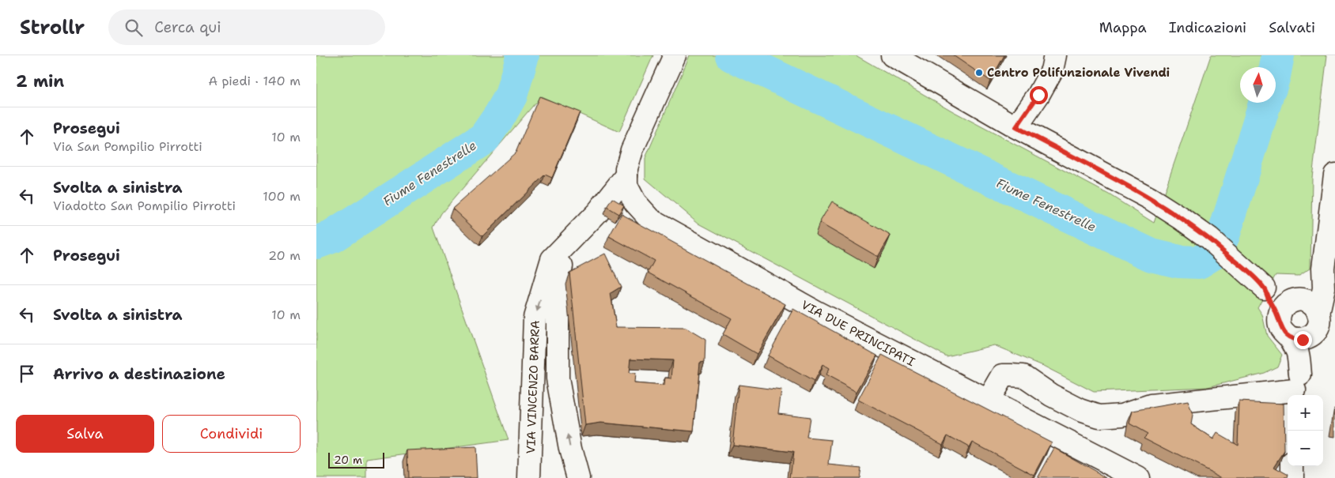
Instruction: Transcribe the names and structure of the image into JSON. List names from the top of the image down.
{
  "streets": {
    "street": ["VIA DUE PRINCIPATI", "VIA VINCENZO BARRA"]
  },
  "crossings": [
    ["VIA DUE PRINCIPATI", "VIA VINCENZO BARRA"]
  ],
  "water": ["Fiume Fenestrelle"],
  "places": ["Centro Polifunzionale Vivendi"],
  "scale_bar": "20 m",
  "north": "top",
  "page": {
    "header": "Strollr",
    "search": "Cerca qui",
    "nav": ["Mappa", "Indicazioni", "Salvati"],
    "heading": ["2 min", "A piedi · 140 m"],
    "list": [
      ["Prosegui", "Via San Pompilio Pirrotti", "10 m"],
      ["Svolta a sinistra", "Viadotto San Pompilio Pirrotti", "100 m"],
      ["Prosegui", "20 m"],
      ["Svolta a sinistra", "10 m"],
      "Arrivo a destinazione"
    ],
    "map_buttons": ["+", "−"],
    "buttons": ["Salva", "Condividi"],
    "scale": "20 m"
  }
}
